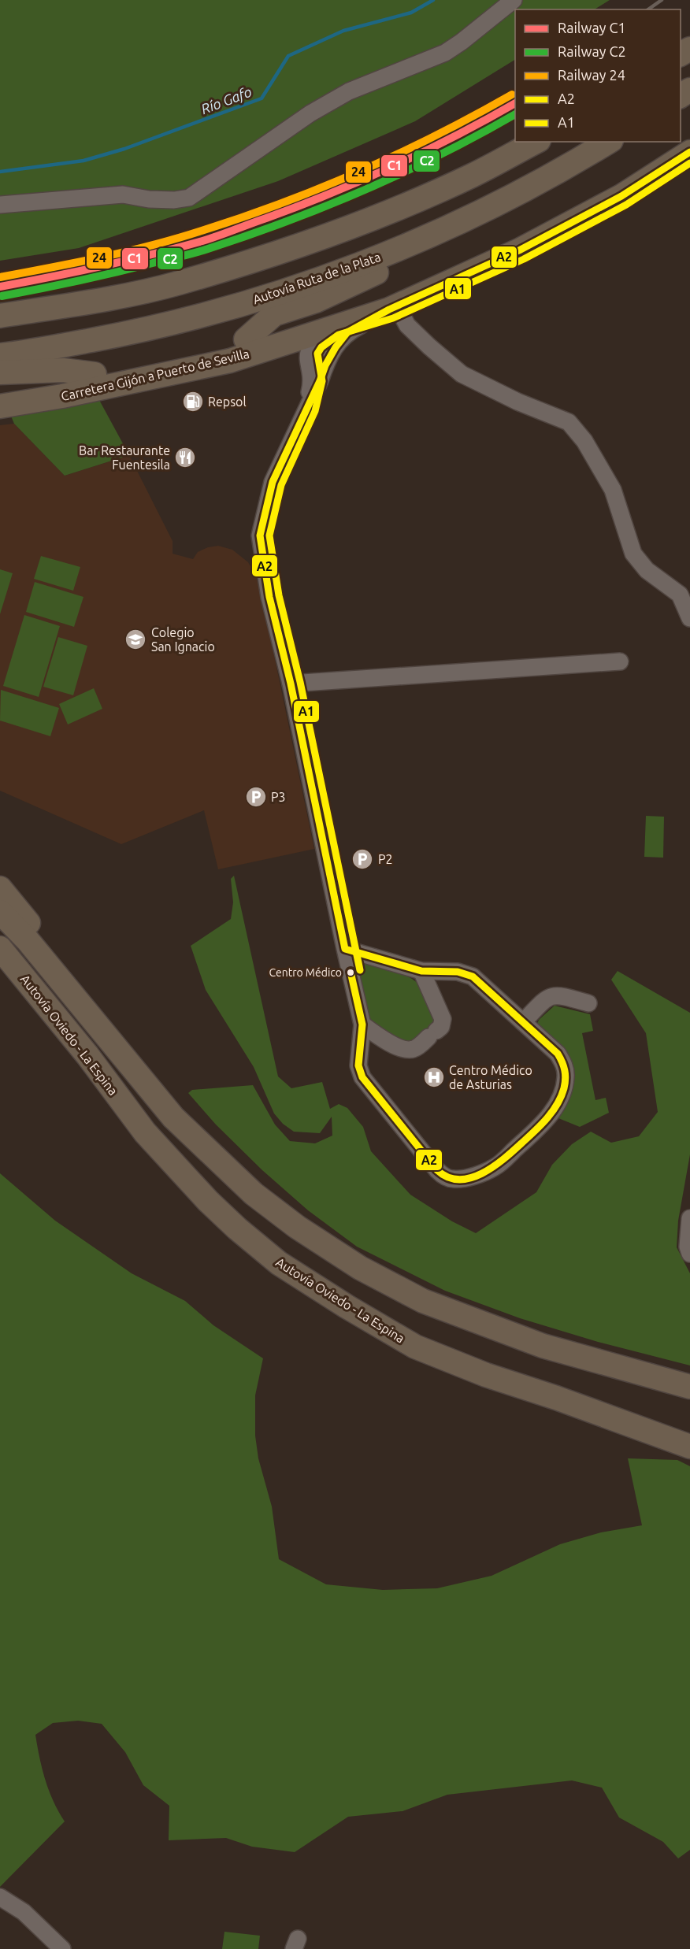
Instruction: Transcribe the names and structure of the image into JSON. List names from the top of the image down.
{
  "streets": {
    "highway": ["Autovía Ruta de la Plata", "Carretera Gijón a Puerto de Sevilla", "Autovía Oviedo - La Espina"]
  },
  "water": ["Río Gafo"],
  "places": {
    "fuel station": ["Repsol"],
    "restaurant": ["Bar Restaurante Fuentesila"],
    "school or university": ["Colegio San Ignacio"],
    "parking": ["P3", "P2"],
    "other": ["Centro Médico"],
    "hospital": ["Centro Médico de Asturias"]
  },
  "lines": [
    "rail line 24",
    "rail line C1",
    "rail line C2",
    "transit line A2",
    "transit line A1"
  ],
  "legend": [
    "Railway C1",
    "Railway C2",
    "Railway 24",
    "A2",
    "A1"
  ]
}
